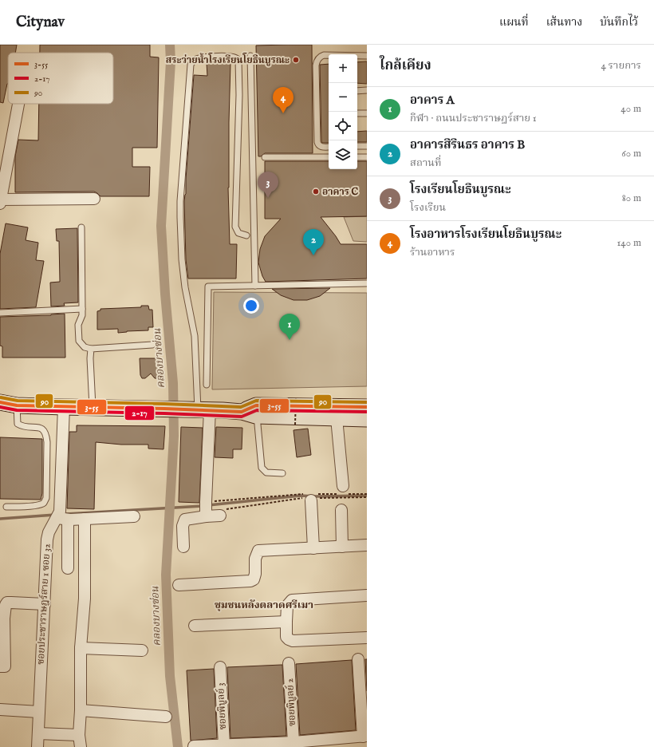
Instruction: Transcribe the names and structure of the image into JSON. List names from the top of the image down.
{
  "streets": {
    "street": ["ซอยประชาราษฎร์สาย 1 ซอย 32", "ซอยพิบูลย์ 2", "ซอยพิบูลย์ 3"]
  },
  "districts": ["ชุมชนหลังตลาดศรีเมา"],
  "water": ["คลองบางซ่อน"],
  "places": ["สระว่ายนํ้าโรงเรียนโยธินบูรณะ", "อาคาร C"],
  "lines": ["transit line 90", "transit line 3-55", "transit line 2-17"],
  "legend": ["3-55", "2-17", "90"],
  "page": {
    "header": "Citynav",
    "nav": ["แผนที่", "เส้นทาง", "บันทึกไว้"],
    "heading": ["ใกล้เคียง", "4 รายการ"],
    "map_buttons": ["+", "−"],
    "list": [
      {
        "mark": "1",
        "name": "อาคาร A",
        "note": "กีฬา · ถนนประชาราษฎร์สาย 1",
        "value": "40 m"
      },
      {
        "mark": "2",
        "name": "อาคารสิรินธร อาคาร B",
        "note": "สถานที่",
        "value": "60 m"
      },
      {
        "mark": "3",
        "name": "โรงเรียนโยธินบูรณะ",
        "note": "โรงเรียน",
        "value": "80 m"
      },
      {
        "mark": "4",
        "name": "โรงอาหารโรงเรียนโยธินบูรณะ",
        "note": "ร้านอาหาร",
        "value": "140 m"
      }
    ],
    "pins": [
      "4",
      "3",
      "2",
      "1"
    ]
  }
}
